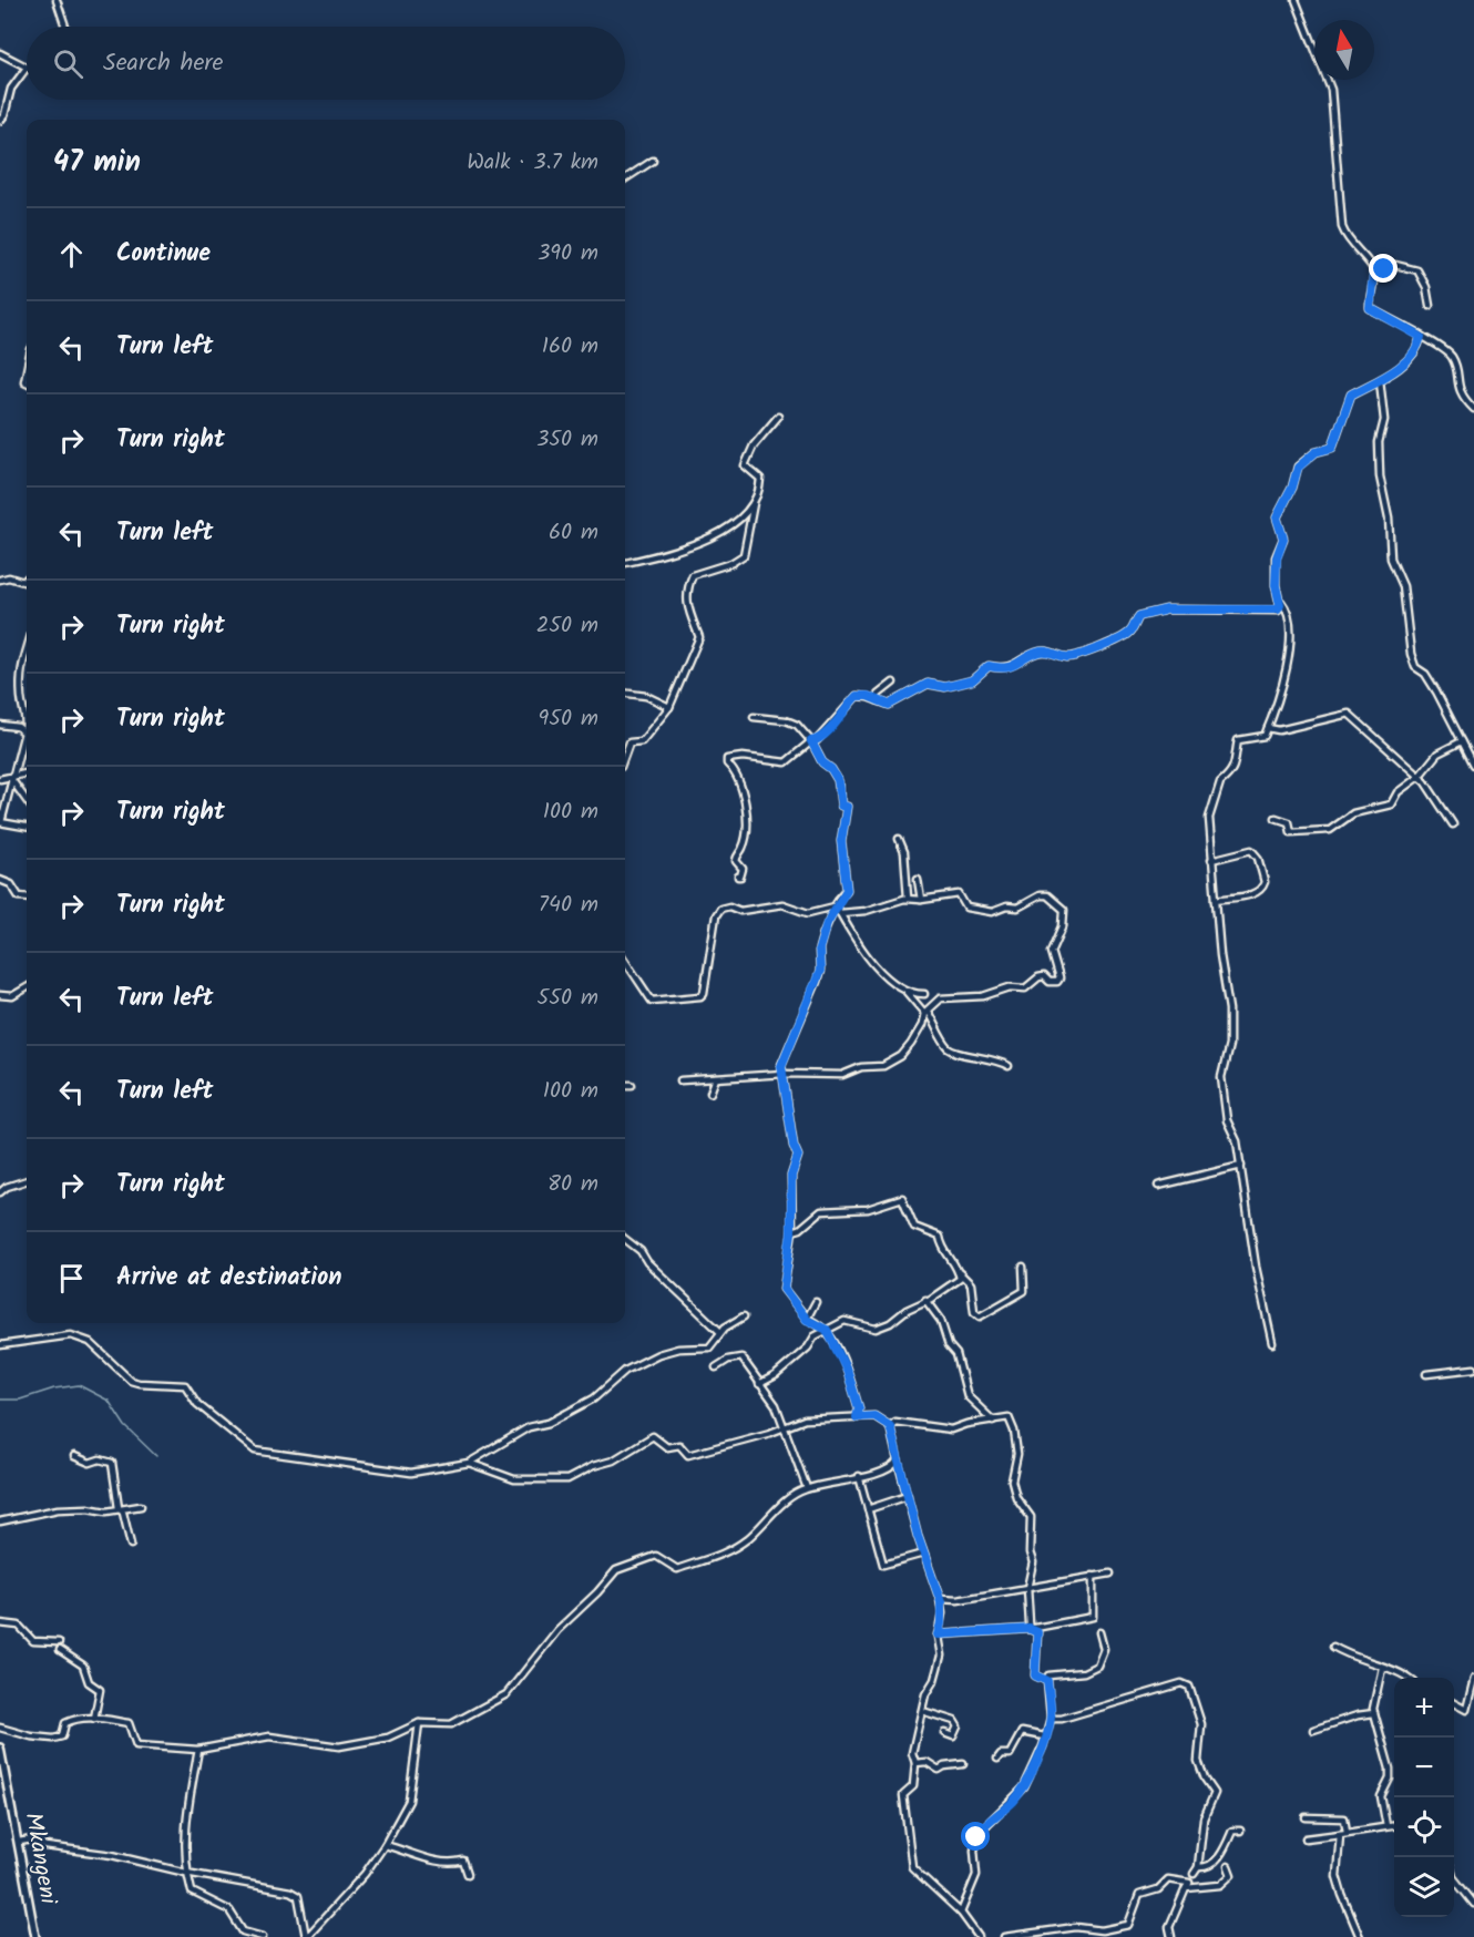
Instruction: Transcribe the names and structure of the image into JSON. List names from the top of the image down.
{
  "streets": {
    "street": ["Mkangeni"]
  },
  "north": "top",
  "page": {
    "search": "Search here",
    "heading": ["47 min", "Walk · 3.7 km"],
    "list": [
      ["Continue", "390 m"],
      ["Turn left", "160 m"],
      ["Turn right", "350 m"],
      ["Turn left", "60 m"],
      ["Turn right", "250 m"],
      ["Turn right", "950 m"],
      ["Turn right", "100 m"],
      ["Turn right", "740 m"],
      ["Turn left", "550 m"],
      ["Turn left", "100 m"],
      ["Turn right", "80 m"],
      "Arrive at destination"
    ],
    "map_buttons": ["+", "−"]
  }
}
